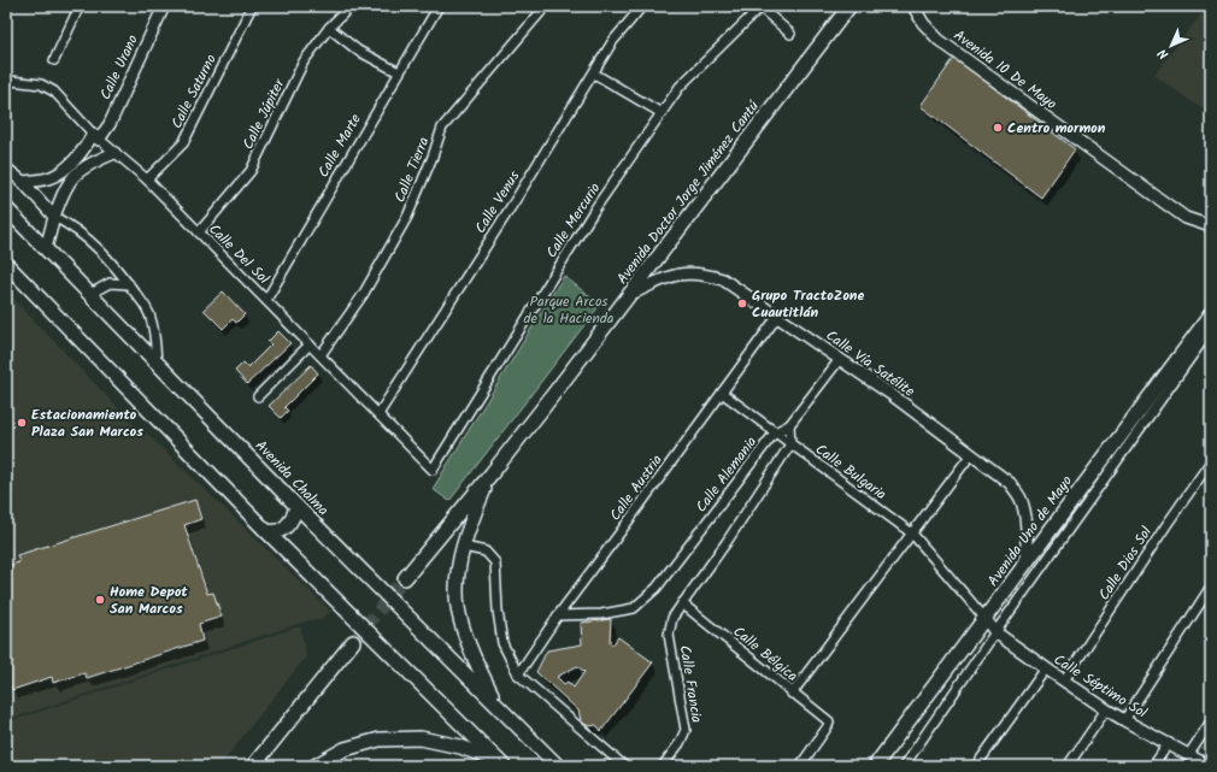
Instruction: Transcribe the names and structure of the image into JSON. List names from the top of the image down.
{
  "streets": {
    "main road": ["Avenida Doctor Jorge Jiménez Cantú", "Avenida Chalma", "Avenida Uno de Mayo"],
    "street": [
      "Calle Urano",
      "Avenida 10 De Mayo",
      "Calle Saturno",
      "Calle Júpiter",
      "Calle Marte",
      "Calle Tierra",
      "Calle Venus",
      "Calle Mercurio",
      "Calle Del Sol",
      "Calle Vía Satélite",
      "Calle Bulgaria",
      "Calle Alemania",
      "Calle Austria",
      "Calle Dios Sol",
      "Calle Bélgica",
      "Calle Francia",
      "Calle Séptimo Sol"
    ]
  },
  "crossings": [
    ["Calle Urano", "Calle Del Sol"],
    ["Calle Saturno", "Calle Del Sol"],
    ["Calle Júpiter", "Calle Del Sol"],
    ["Calle Marte", "Calle Del Sol"],
    ["Calle Tierra", "Calle Del Sol"],
    ["Avenida Doctor Jorge Jiménez Cantú", "Calle Vía Satélite"],
    ["Calle Venus", "Calle Del Sol"],
    ["Calle Mercurio", "Calle Del Sol"],
    ["Calle Vía Satélite", "Calle Alemania"],
    ["Calle Vía Satélite", "Calle Austria"],
    ["Calle Vía Satélite", "Avenida Uno de Mayo"],
    ["Calle Bulgaria", "Calle Alemania"],
    ["Calle Bulgaria", "Calle Austria"],
    ["Calle Bulgaria", "Avenida Uno de Mayo"],
    ["Calle Bulgaria", "Calle Francia"],
    ["Calle Bulgaria", "Calle Séptimo Sol"],
    ["Calle Alemania", "Calle Austria"],
    ["Avenida Uno de Mayo", "Calle Séptimo Sol"],
    ["Calle Dios Sol", "Calle Séptimo Sol"],
    ["Calle Bélgica", "Calle Francia"]
  ],
  "parks": ["Parque Arcos de la Hacienda"],
  "places": [
    "Centro mormon",
    "Grupo TractoZone Cuautitlán",
    "Estacionamiento Plaza San Marcos",
    "Home Depot San Marcos"
  ],
  "north": "bottom left"
}
